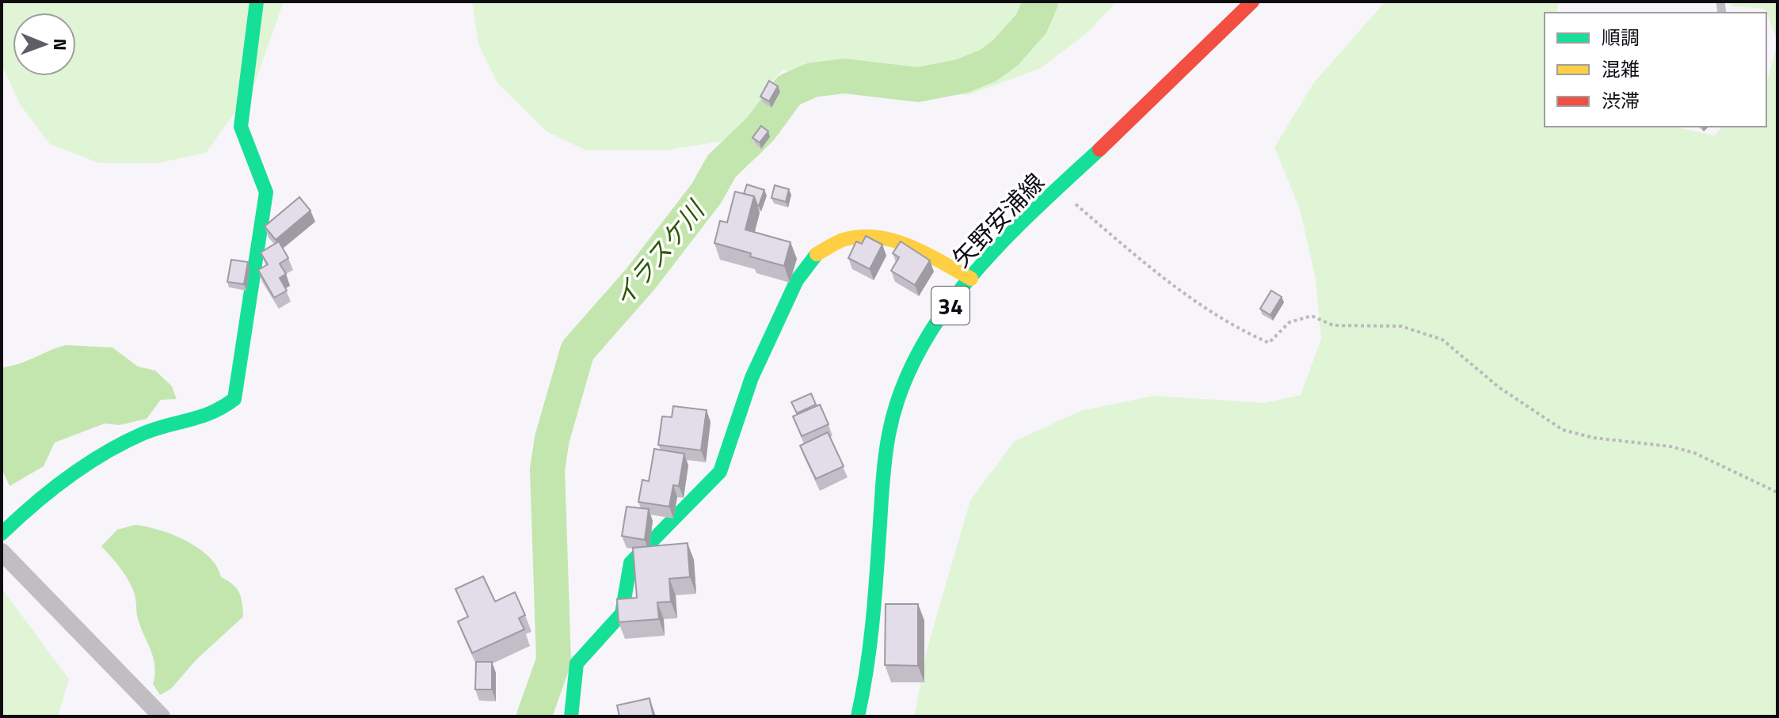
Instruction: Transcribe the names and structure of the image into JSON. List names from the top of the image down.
{
  "streets": {
    "street": ["矢野安浦線", "34"]
  },
  "water": ["イラスケ川"],
  "legend": ["順調", "混雑", "渋滞"],
  "north": "right"
}
